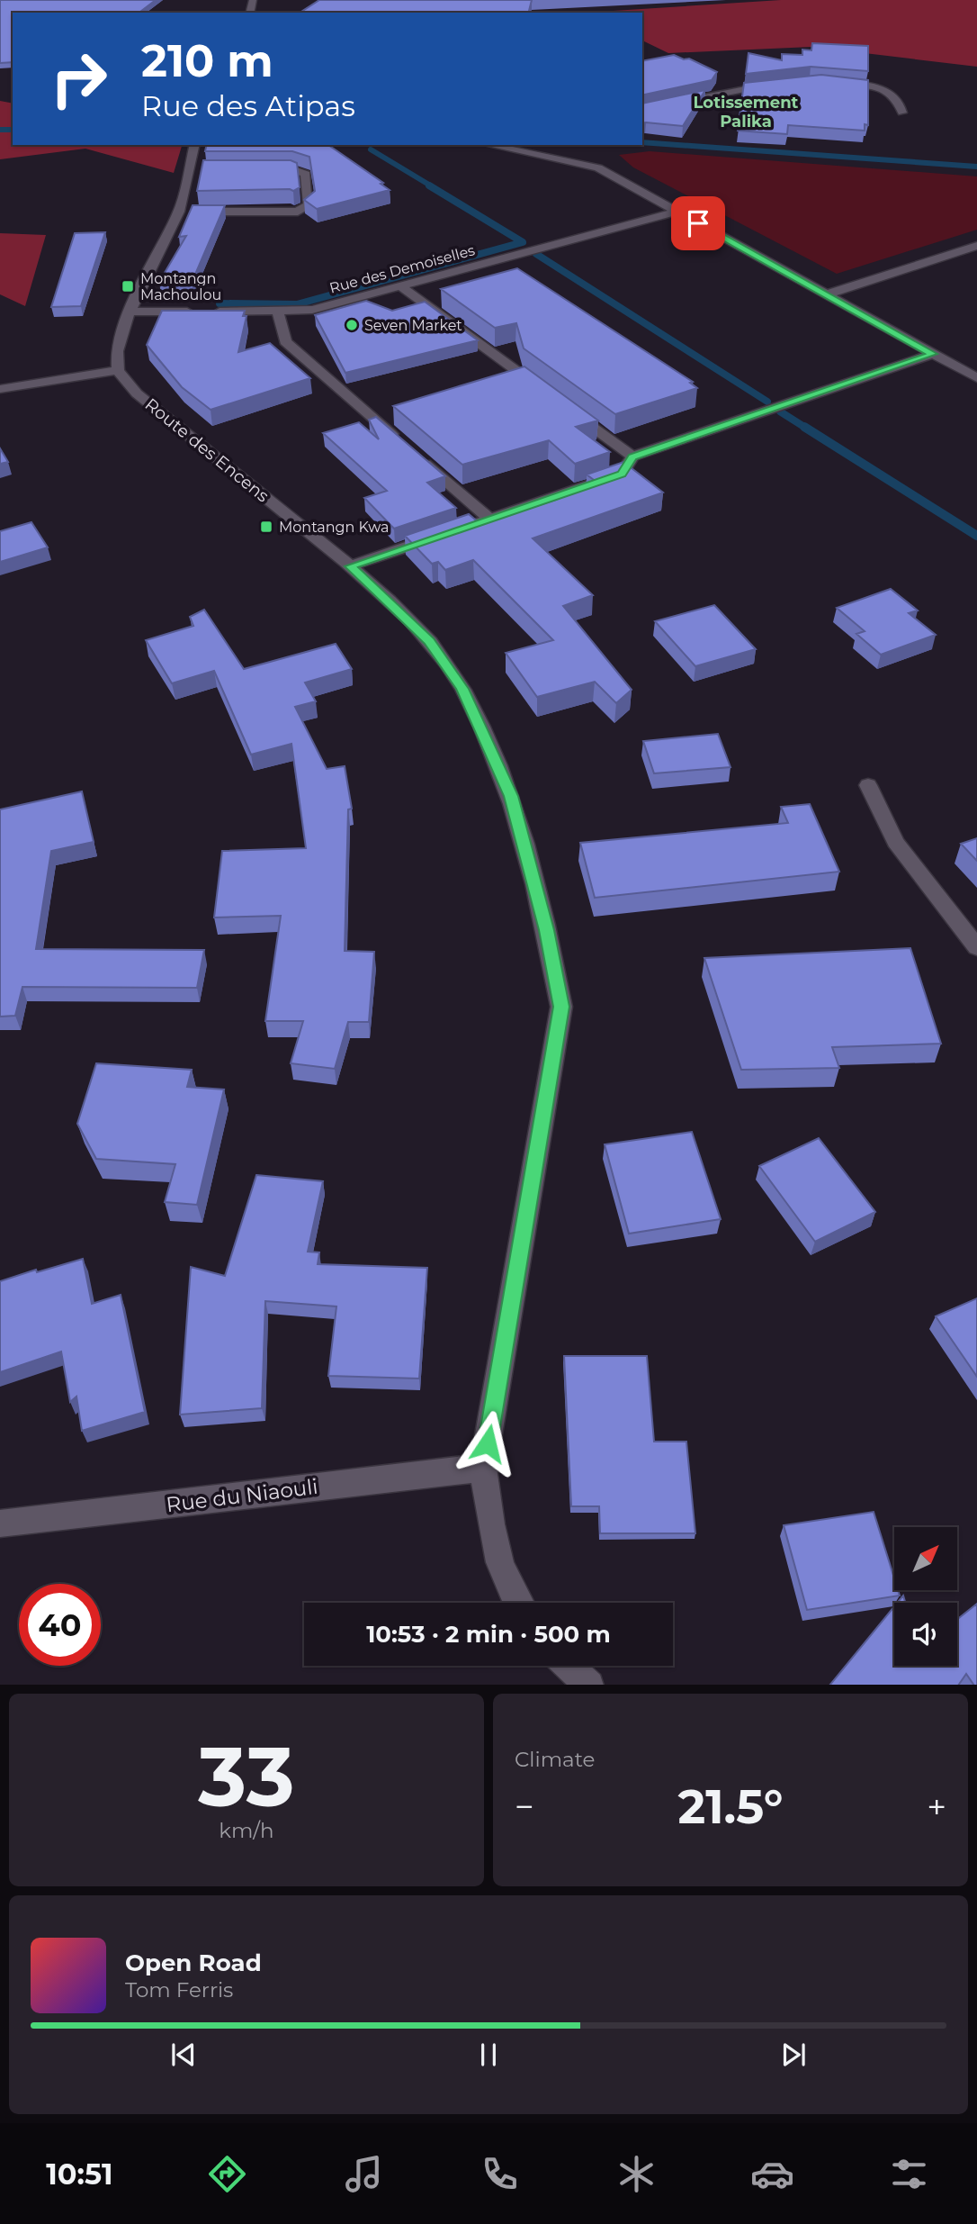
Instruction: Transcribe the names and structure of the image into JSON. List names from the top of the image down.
{
  "streets": {
    "street": ["Rue des Demoiselles", "Route des Encens", "Rue du Niaouli"]
  },
  "crossings": [
    ["Route des Encens", "Rue du Niaouli"]
  ],
  "districts": ["Lotissement Palika"],
  "places": {
    "transit": ["Montangn Machoulou", "Montangn Kwa"],
    "other": ["Seven Market"]
  },
  "north": "top right",
  "page": {
    "turn": ["210 m", "Rue des Atipas"],
    "limit": "40",
    "trip": "10:53 · 2 min · 500 m",
    "tile": [
      ["33", "km/h"],
      "Climate"
    ],
    "heat": ["−", "21.5°", "+"],
    "song": ["Open Road", "Tom Ferris"],
    "tabs": "10:51"
  }
}
